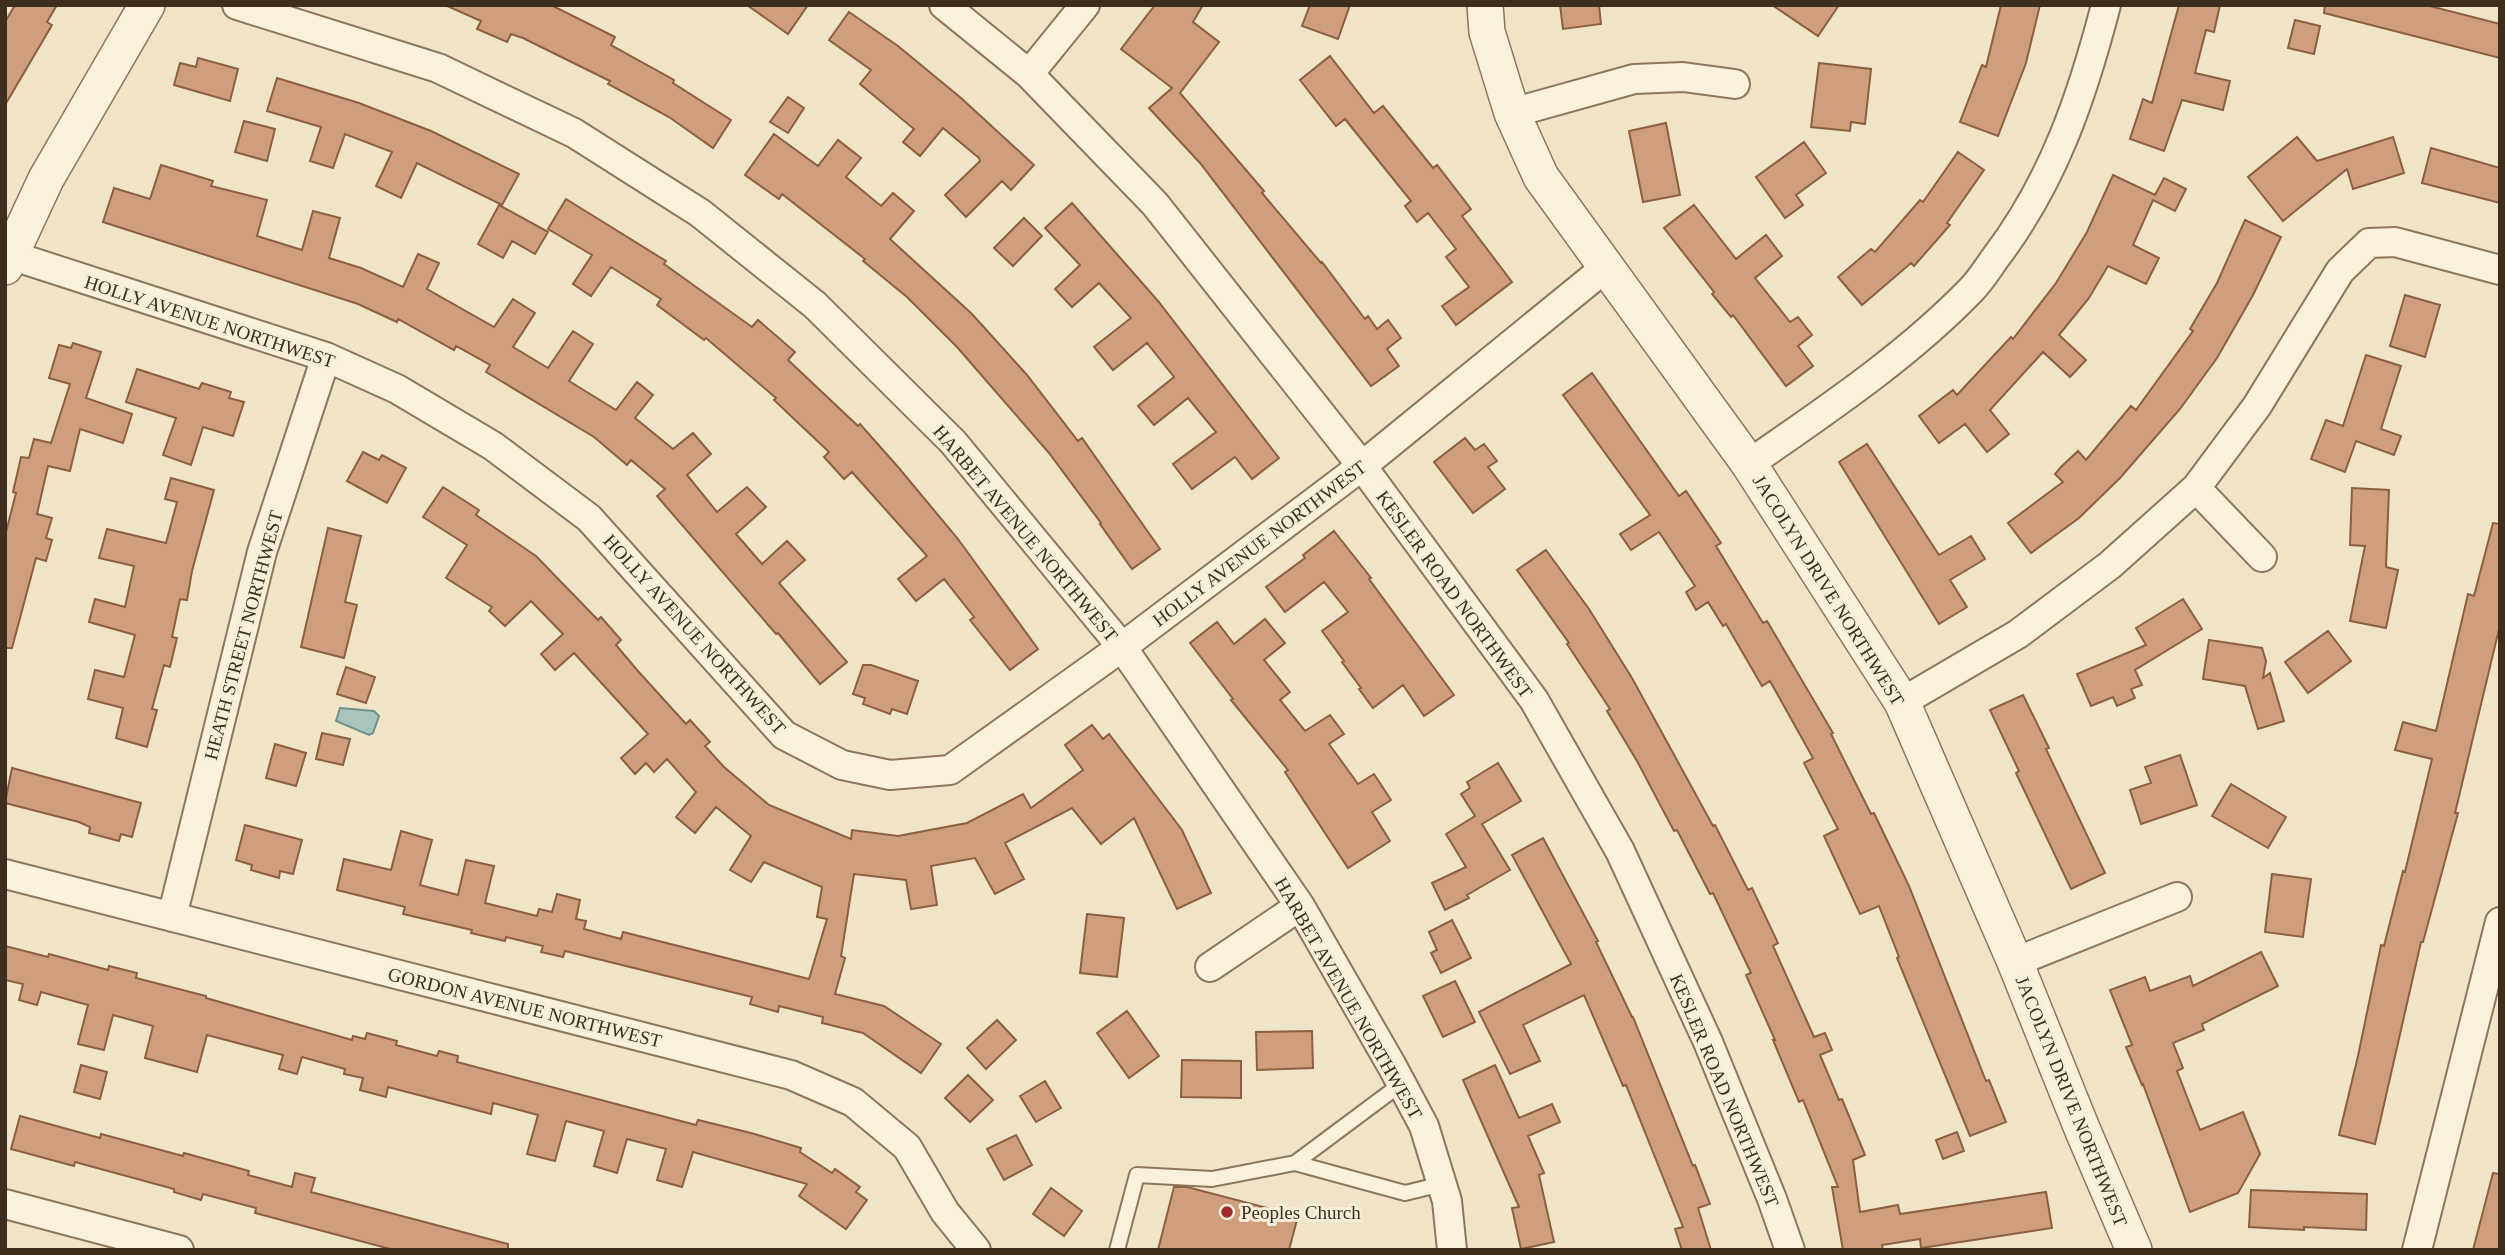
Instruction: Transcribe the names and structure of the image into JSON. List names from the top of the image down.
{
  "streets": {
    "street": [
      "HOLLY AVENUE NORTHWEST",
      "HARBET AVENUE NORTHWEST",
      "JACOLYN DRIVE NORTHWEST",
      "KESLER ROAD NORTHWEST",
      "HEATH STREET NORTHWEST",
      "GORDON AVENUE NORTHWEST"
    ]
  },
  "crossings": [
    ["HOLLY AVENUE NORTHWEST", "HARBET AVENUE NORTHWEST"],
    ["HOLLY AVENUE NORTHWEST", "JACOLYN DRIVE NORTHWEST"],
    ["HOLLY AVENUE NORTHWEST", "KESLER ROAD NORTHWEST"],
    ["HOLLY AVENUE NORTHWEST", "HEATH STREET NORTHWEST"],
    ["HEATH STREET NORTHWEST", "GORDON AVENUE NORTHWEST"]
  ],
  "places": ["Peoples Church"]
}
